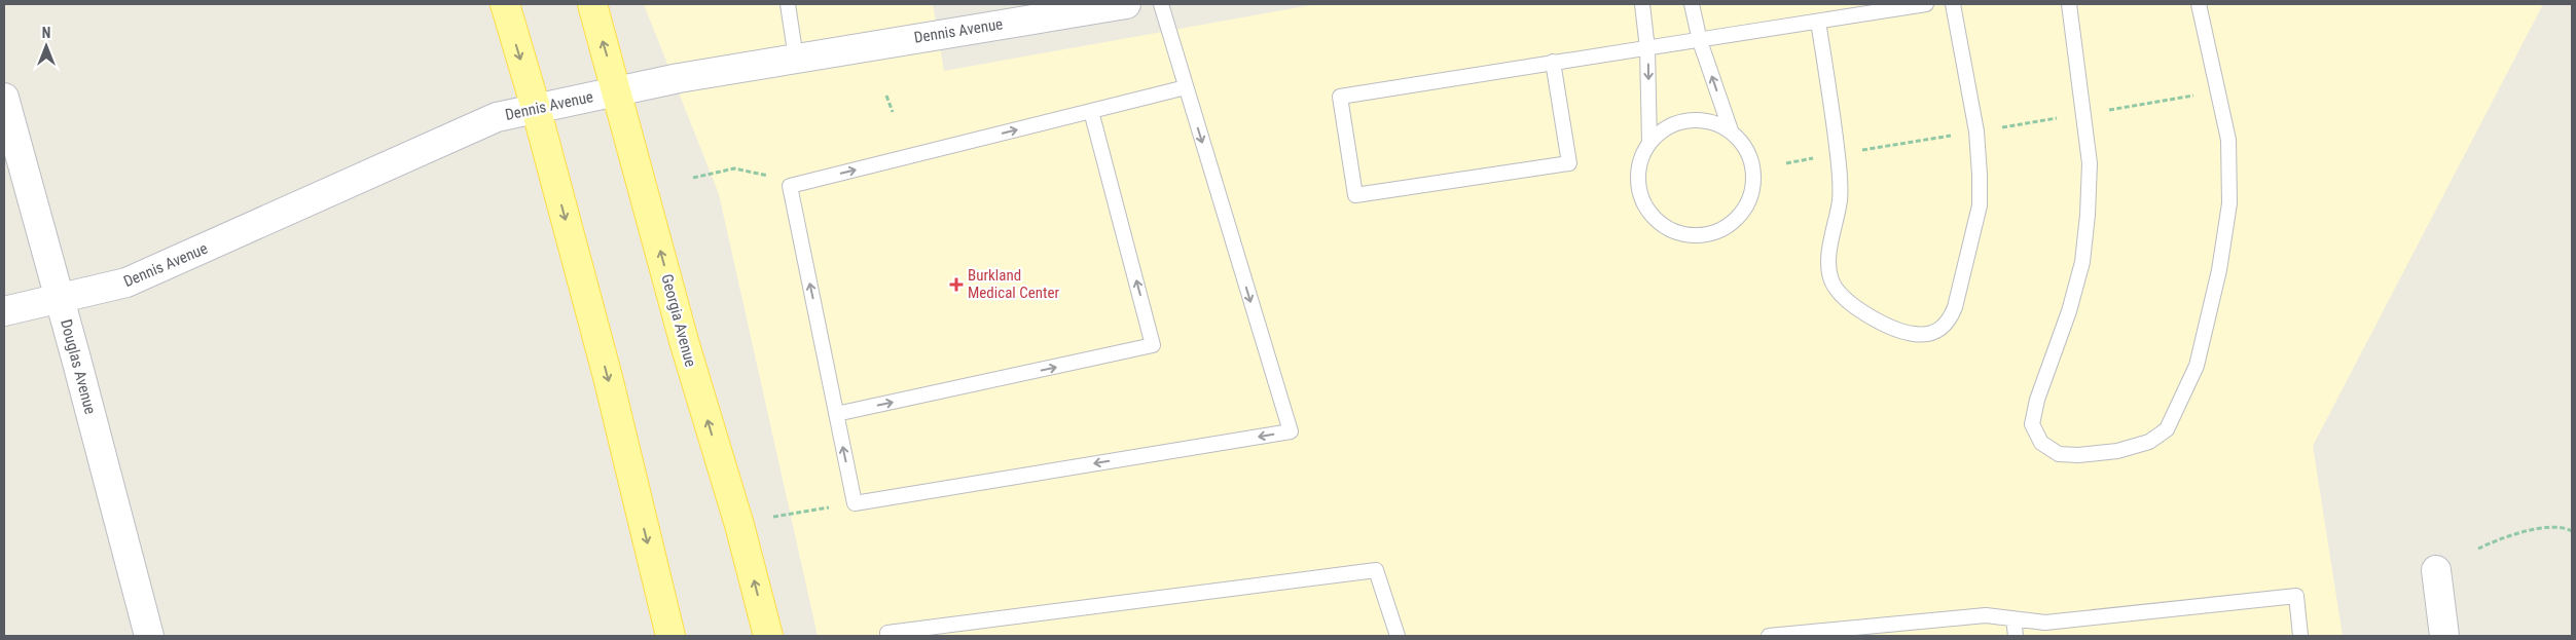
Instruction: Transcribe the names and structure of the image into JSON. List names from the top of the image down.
{
  "streets": {
    "main road": ["Georgia Avenue"],
    "street": ["Dennis Avenue", "Douglas Avenue"]
  },
  "crossings": [
    ["Dennis Avenue", "Georgia Avenue"],
    ["Dennis Avenue", "Douglas Avenue"]
  ],
  "places": {
    "health": ["Burkland Medical Center"]
  },
  "north": "top"
}
